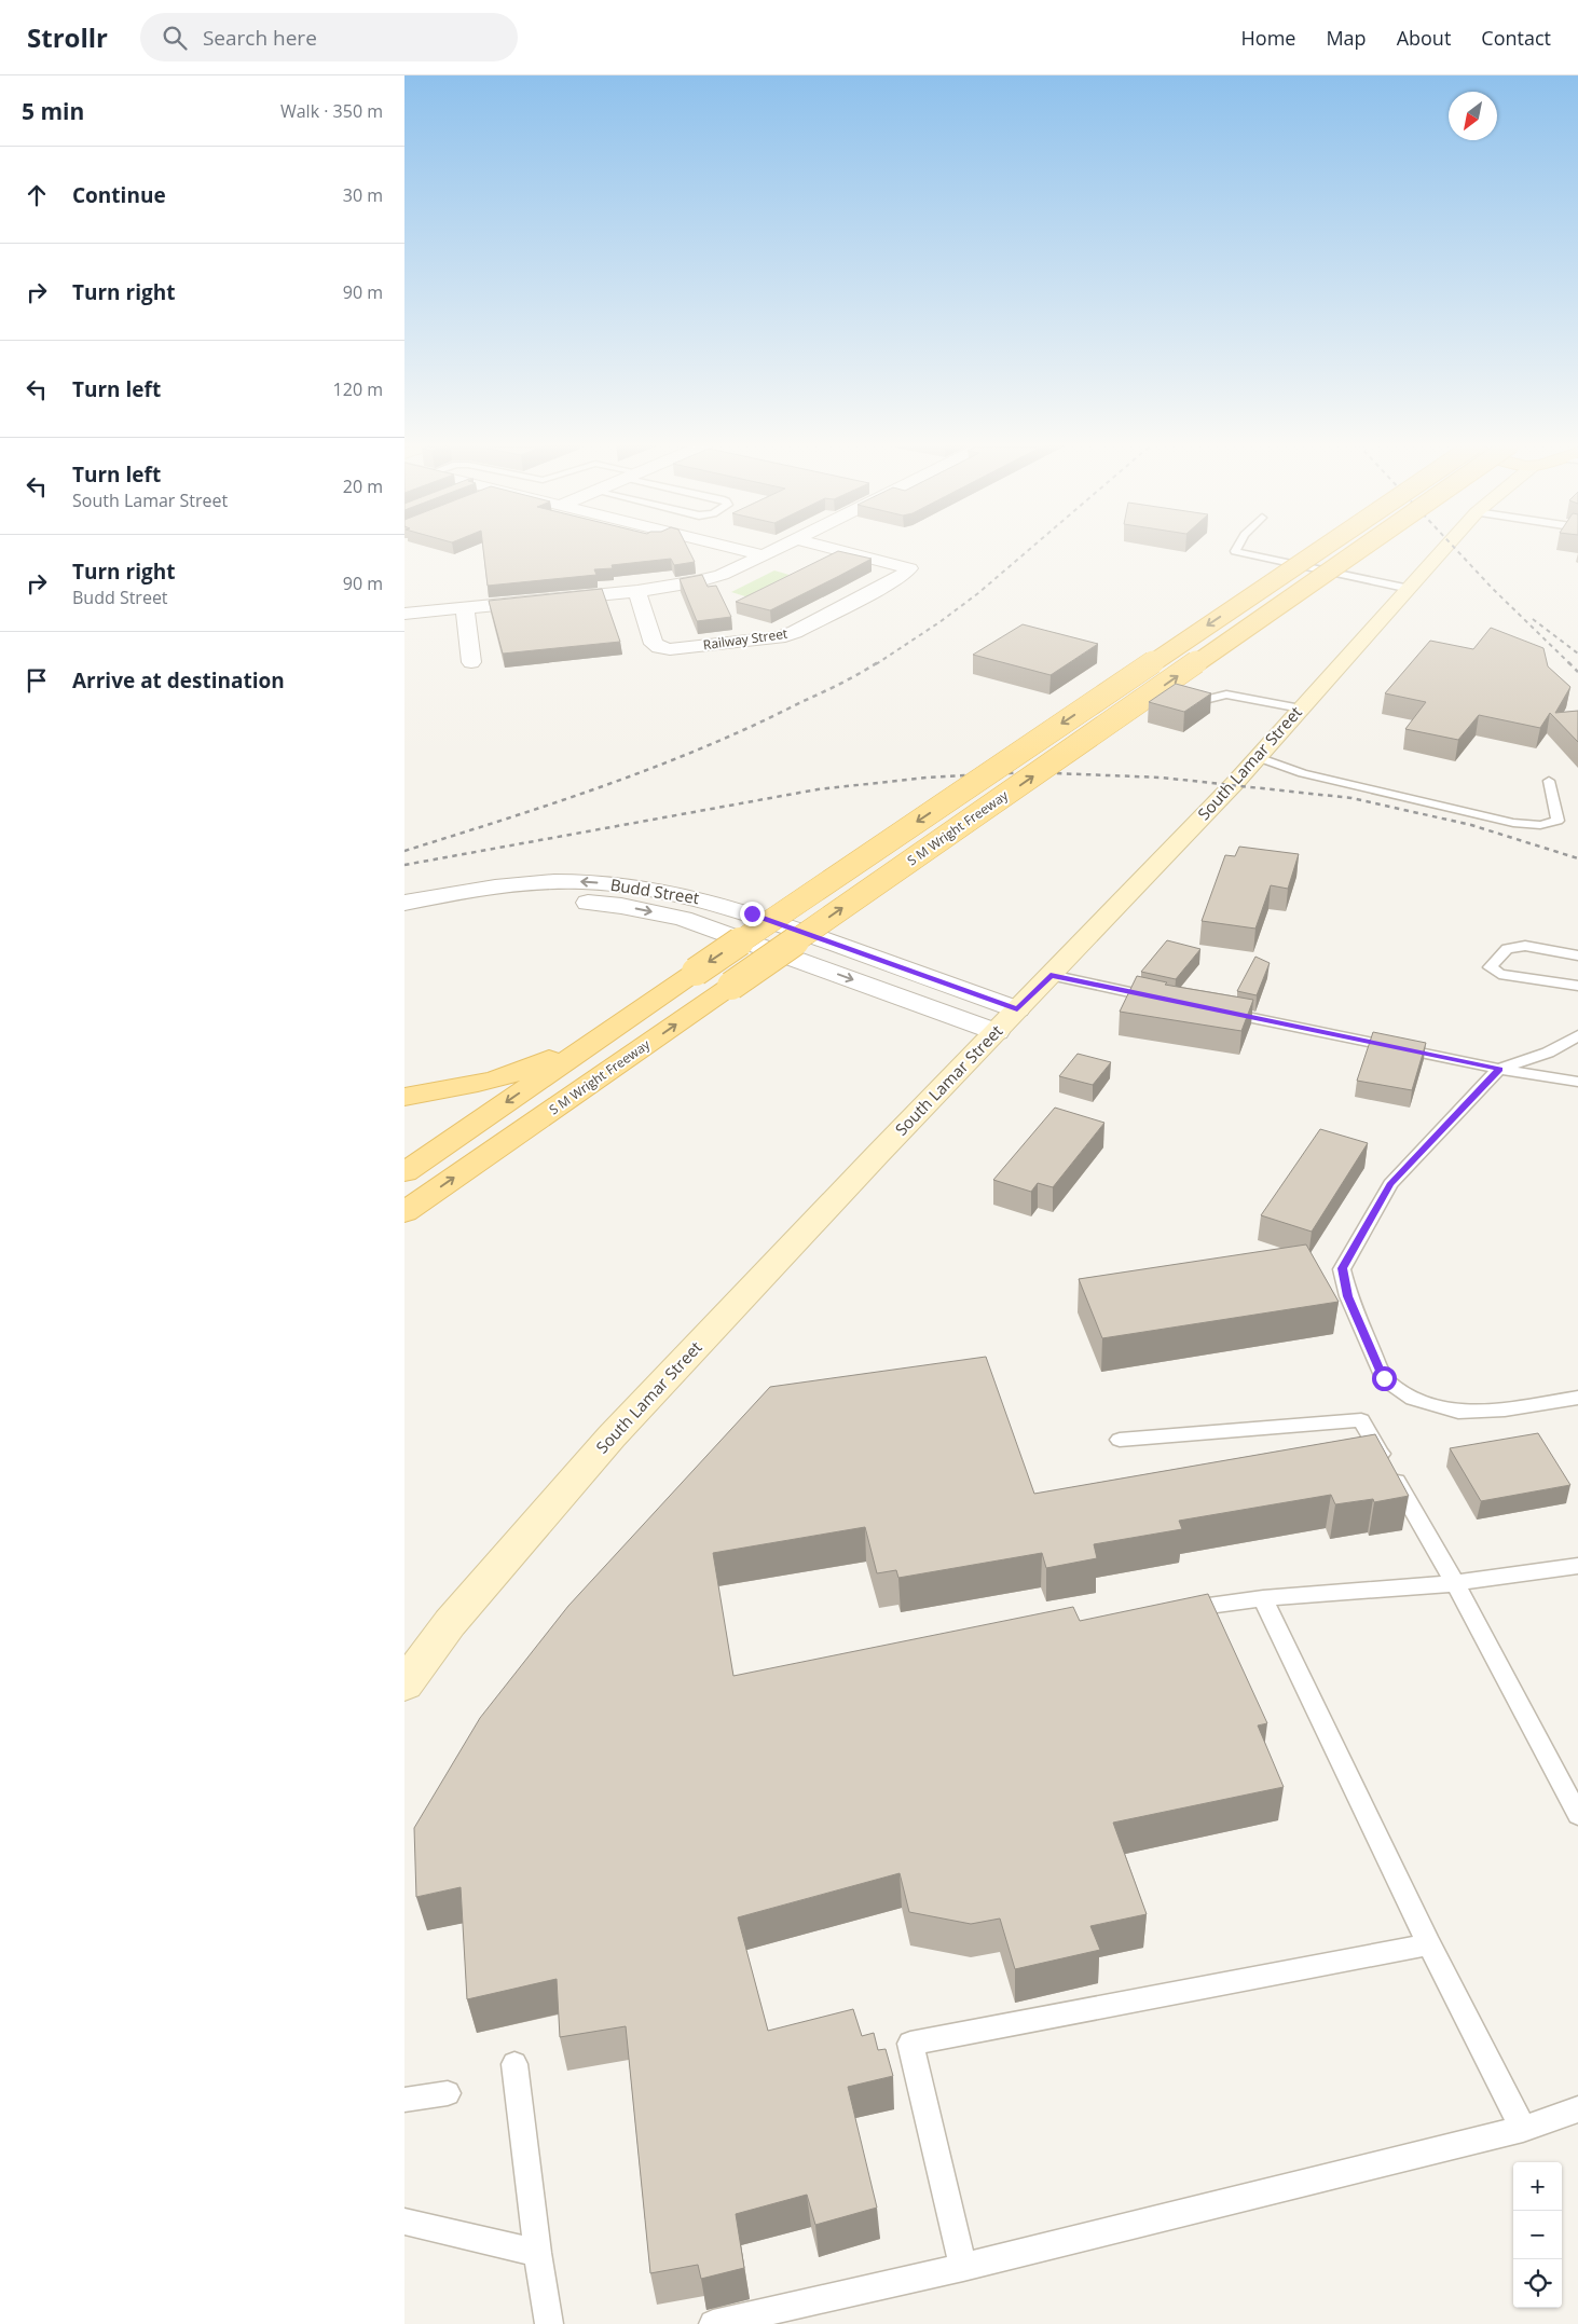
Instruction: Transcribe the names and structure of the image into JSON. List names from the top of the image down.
{
  "streets": {
    "main road": ["South Lamar Street", "S M Wright Freeway"],
    "street": ["Railway Street", "Budd Street"]
  },
  "crossings": [
    ["South Lamar Street", "Budd Street"]
  ],
  "north": "bottom left",
  "page": {
    "header": "Strollr",
    "search": "Search here",
    "nav": [
      "Home",
      "Map",
      "About",
      "Contact"
    ],
    "heading": ["5 min", "Walk · 350 m"],
    "list": [
      ["Continue", "30 m"],
      ["Turn right", "90 m"],
      ["Turn left", "120 m"],
      ["Turn left", "South Lamar Street", "20 m"],
      ["Turn right", "Budd Street", "90 m"],
      "Arrive at destination"
    ],
    "map_buttons": ["+", "−"]
  }
}
